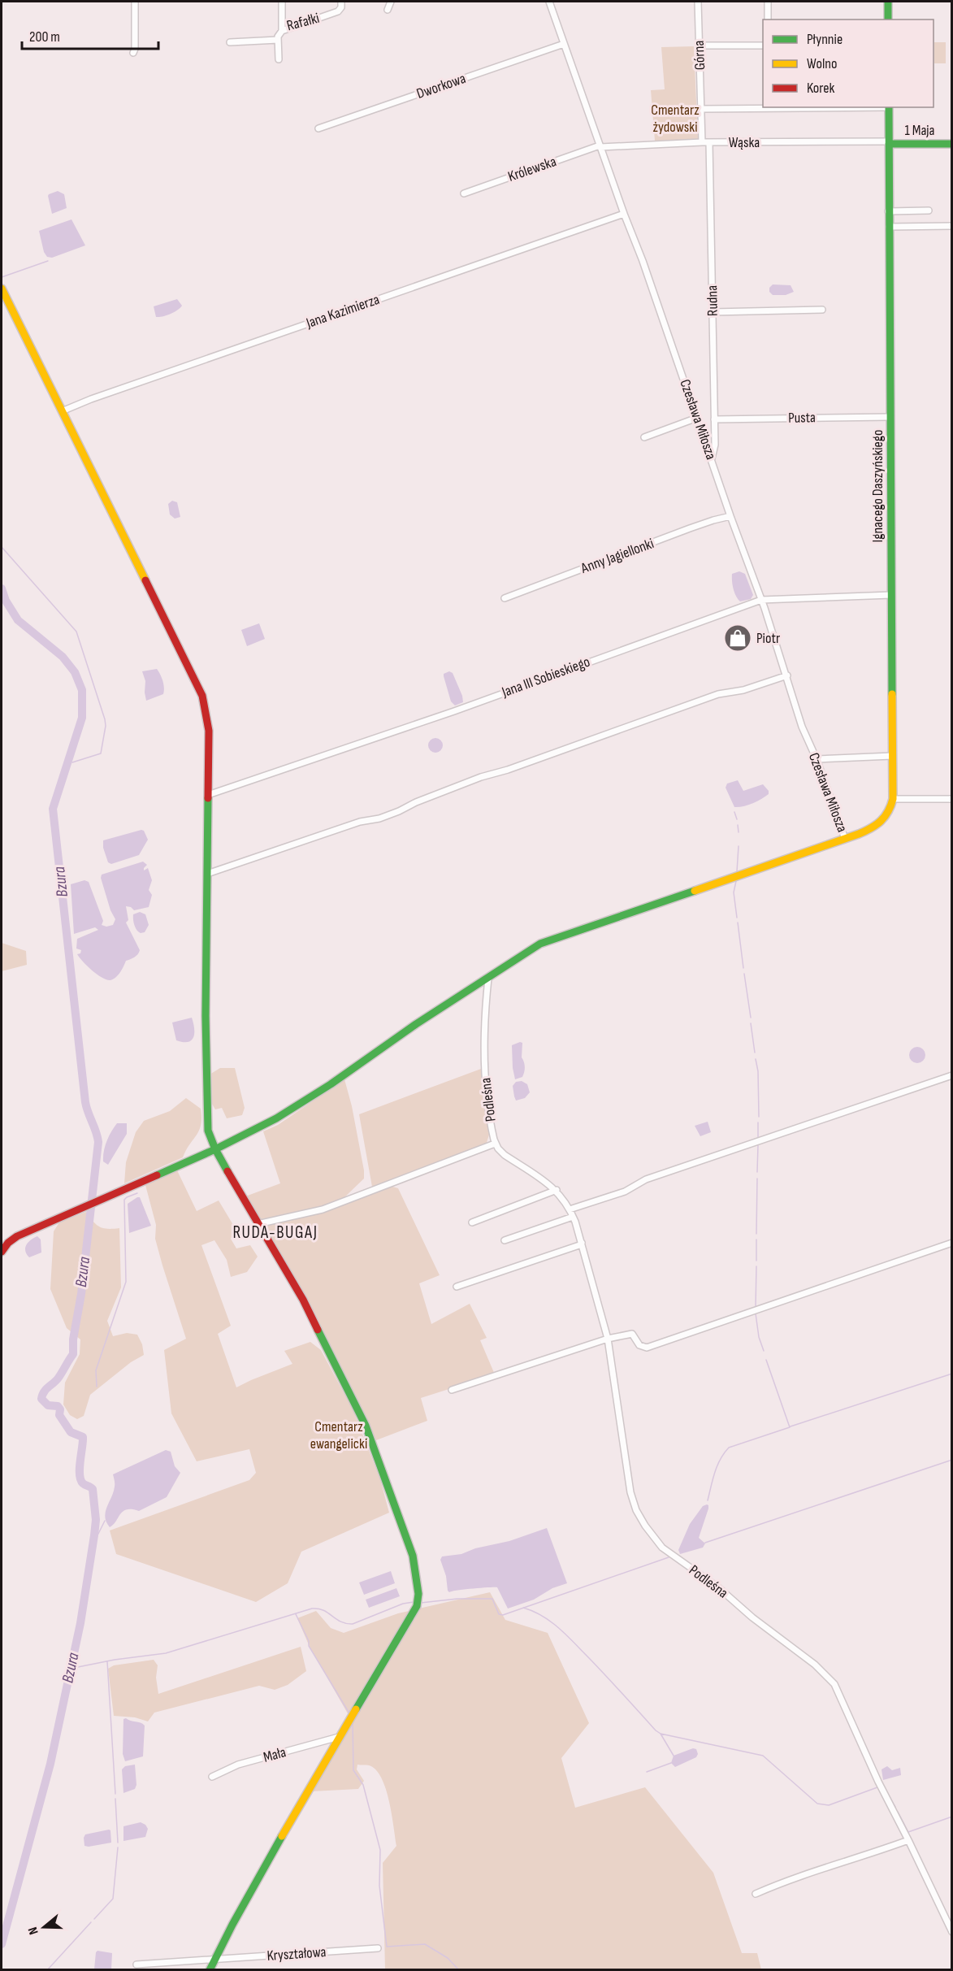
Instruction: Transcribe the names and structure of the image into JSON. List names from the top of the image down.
{
  "streets": {
    "street": [
      "Rafałki",
      "Górna",
      "Dworkowa",
      "1 Maja",
      "Wąska",
      "Królewska",
      "Rudna",
      "Jana Kazimierza",
      "Pusta",
      "Czesława Miłosza",
      "Ignacego Daszyńskiego",
      "Anny Jagiellonki",
      "Jana III Sobieskiego",
      "Podleśna",
      "Mała",
      "Kryształowa"
    ]
  },
  "crossings": [
    ["Dworkowa", "Czesława Miłosza"],
    ["1 Maja", "Wąska"],
    ["1 Maja", "Ignacego Daszyńskiego"],
    ["Wąska", "Królewska"],
    ["Wąska", "Rudna"],
    ["Wąska", "Czesława Miłosza"],
    ["Wąska", "Ignacego Daszyńskiego"],
    ["Królewska", "Czesława Miłosza"],
    ["Rudna", "Pusta"],
    ["Rudna", "Czesława Miłosza"],
    ["Jana Kazimierza", "Czesława Miłosza"],
    ["Pusta", "Ignacego Daszyńskiego"],
    ["Czesława Miłosza", "Ignacego Daszyńskiego"],
    ["Czesława Miłosza", "Anny Jagiellonki"],
    ["Czesława Miłosza", "Jana III Sobieskiego"],
    ["Ignacego Daszyńskiego", "Jana III Sobieskiego"],
    ["Ignacego Daszyńskiego", "Podleśna"]
  ],
  "districts": ["RUDA-BUGAJ"],
  "water": ["Bzura"],
  "parks": ["Cmentarz żydowski", "Cmentarz ewangelicki"],
  "places": {
    "shop": ["Piotr"]
  },
  "legend": ["Płynnie", "Wolno", "Korek"],
  "scale_bar": "200 m",
  "north": "left"
}
